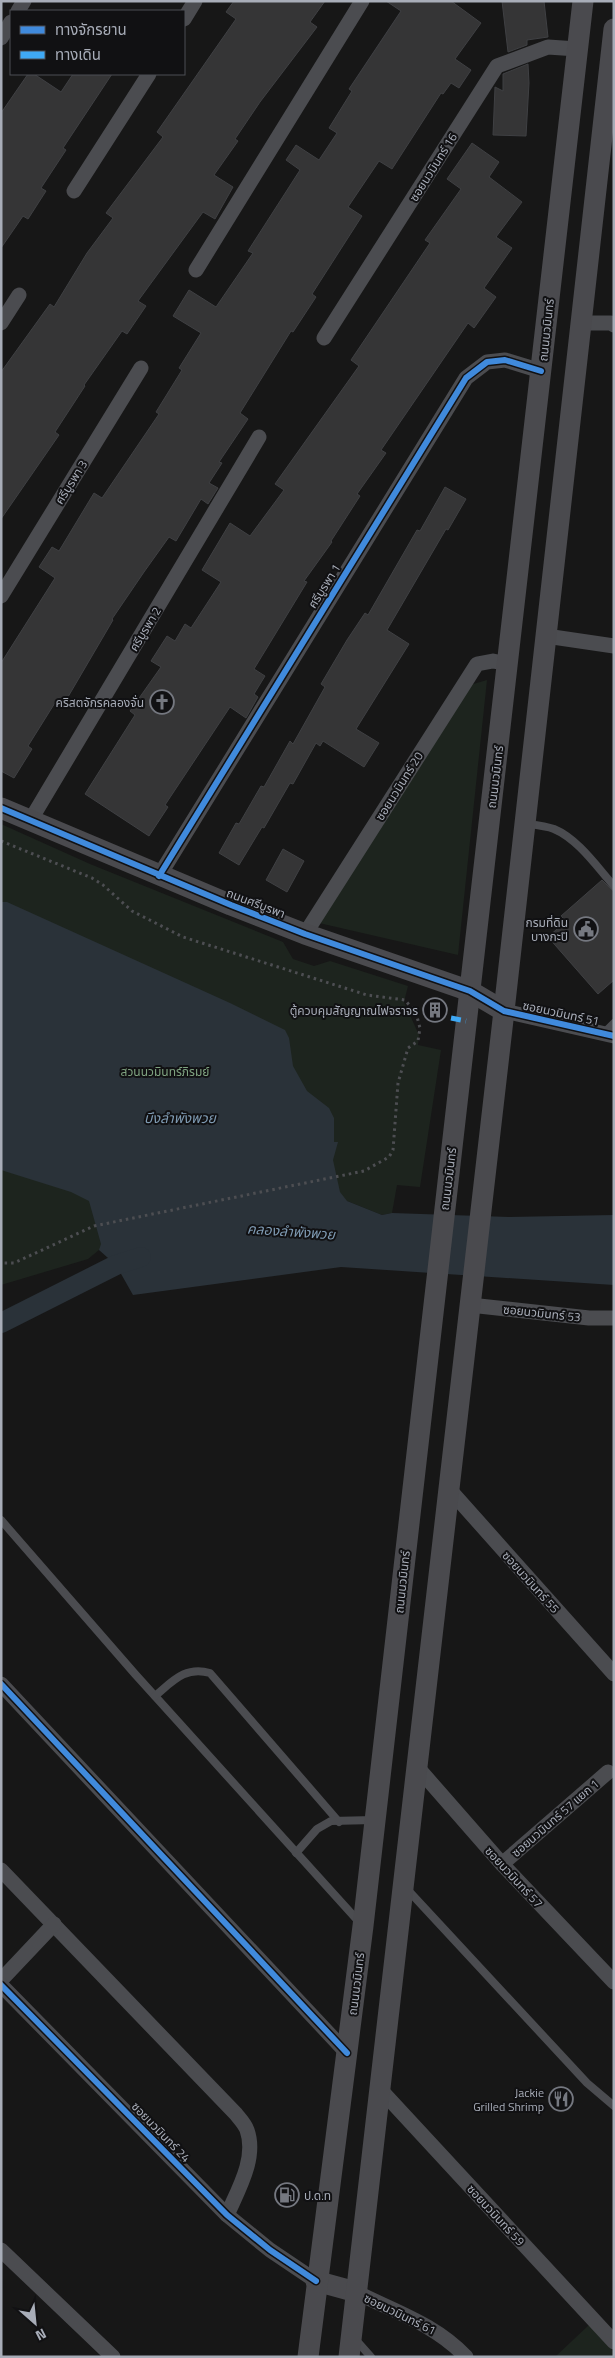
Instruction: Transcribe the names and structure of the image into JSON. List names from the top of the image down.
{
  "streets": {
    "main road": ["ถนนนวมินทร์", "ถนนศรีบูรพา"],
    "street": [
      "ซอยนวมินทร์ 16",
      "ศรีบูรพา 3",
      "ศรีบูรพา 1",
      "ศรีบูรพา 2",
      "ซอยนวมินทร์ 20",
      "ซอยนวมินทร์ 51",
      "ซอยนวมินทร์ 53",
      "ซอยนวมินทร์ 55",
      "ซอยนวมินทร์ 57 แยก 1",
      "ซอยนวมินทร์ 57",
      "ซอยนวมินทร์ 24",
      "ซอยนวมินทร์ 59",
      "ซอยนวมินทร์ 61"
    ]
  },
  "crossings": [
    ["ซอยนวมินทร์ 16", "ถนนนวมินทร์"],
    ["ถนนนวมินทร์", "ศรีบูรพา 1"],
    ["ถนนนวมินทร์", "ซอยนวมินทร์ 20"],
    ["ถนนนวมินทร์", "ถนนศรีบูรพา"],
    ["ถนนนวมินทร์", "ซอยนวมินทร์ 24"],
    ["ศรีบูรพา 1", "ถนนศรีบูรพา"],
    ["ศรีบูรพา 2", "ถนนศรีบูรพา"],
    ["ซอยนวมินทร์ 20", "ถนนศรีบูรพา"],
    ["ถนนศรีบูรพา", "ซอยนวมินทร์ 51"],
    ["ซอยนวมินทร์ 57 แยก 1", "ซอยนวมินทร์ 57"]
  ],
  "water": ["บึงลำพังพวย", "คลองลำพังพวย"],
  "parks": ["สวนนวมินทร์ภิรมย์"],
  "places": {
    "church": ["คริสตจักรคลองจั่น"],
    "public building": ["กรมที่ดิน บางกะปิ"],
    "building": ["ตู้ควบคุมสัญญาณไฟจราจร"],
    "restaurant": ["Jackie Grilled Shrimp"],
    "fuel station": ["ป.ด.ท"]
  },
  "legend": ["ทางจักรยาน", "ทางเดิน"],
  "north": "bottom right"
}
